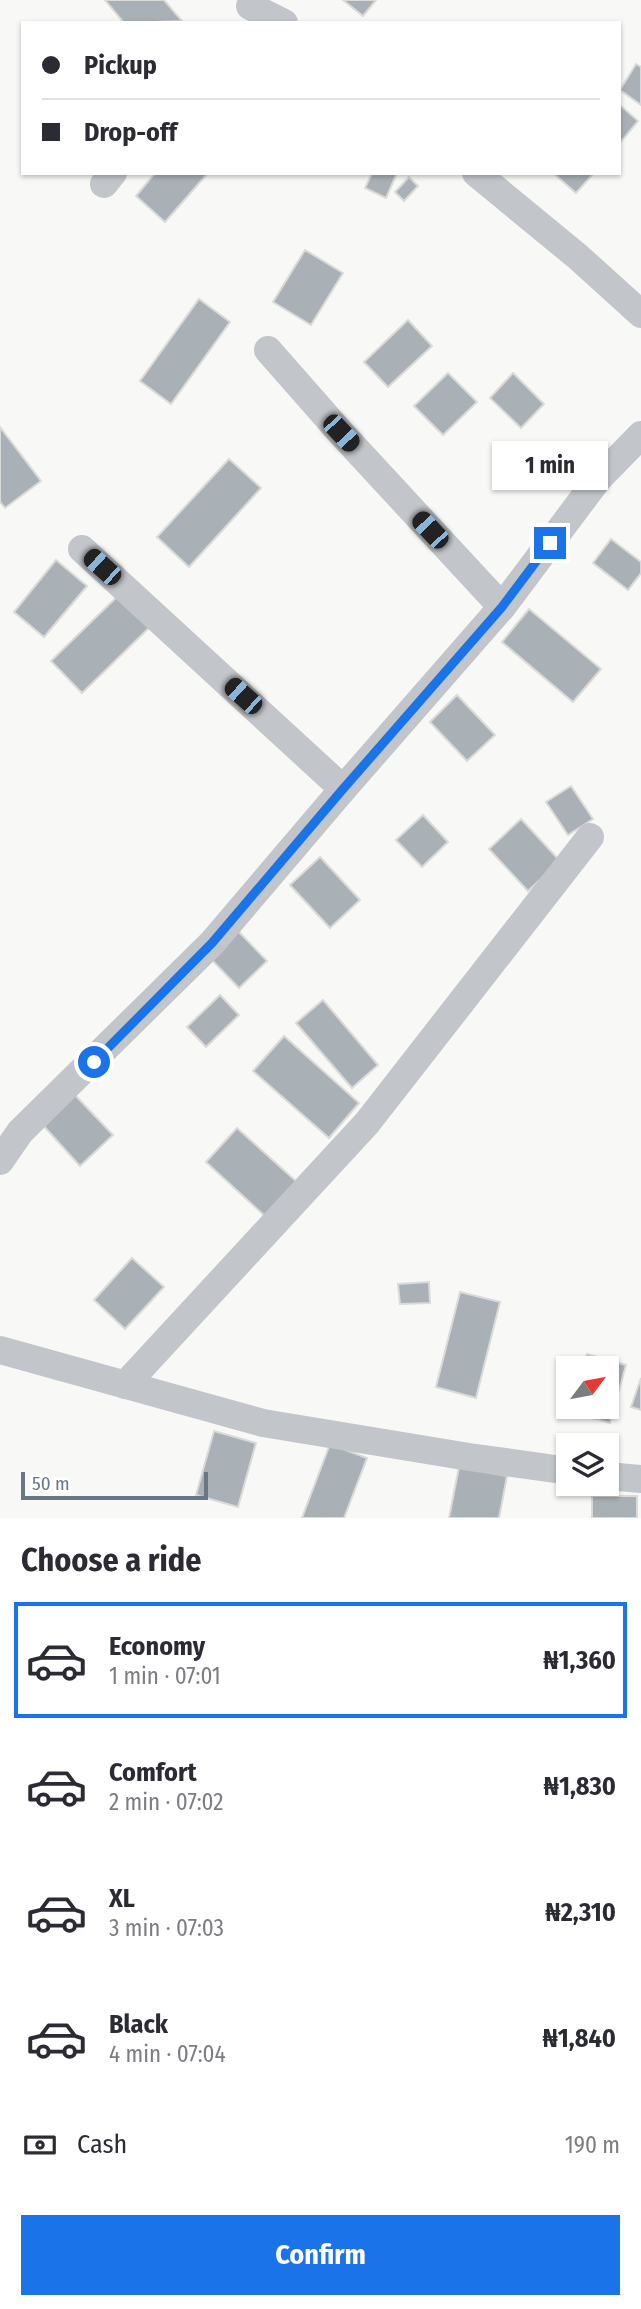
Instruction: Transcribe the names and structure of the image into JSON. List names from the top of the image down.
{
  "scale_bar": "50 m",
  "north": "top right",
  "page": {
    "banner": ["Pickup", "Drop-off"],
    "bubble": "1 min",
    "scale": "50 m",
    "heading": "Choose a ride",
    "list": [
      {
        "name": "Economy",
        "note": "1 min · 07:01",
        "value": "₦1,360"
      },
      {
        "name": "Comfort",
        "note": "2 min · 07:02",
        "value": "₦1,830"
      },
      {
        "name": "XL",
        "note": "3 min · 07:03",
        "value": "₦2,310"
      },
      {
        "name": "Black",
        "note": "4 min · 07:04",
        "value": "₦1,840"
      }
    ],
    "pay": ["Cash", "190 m"],
    "buttons": "Confirm"
  }
}
